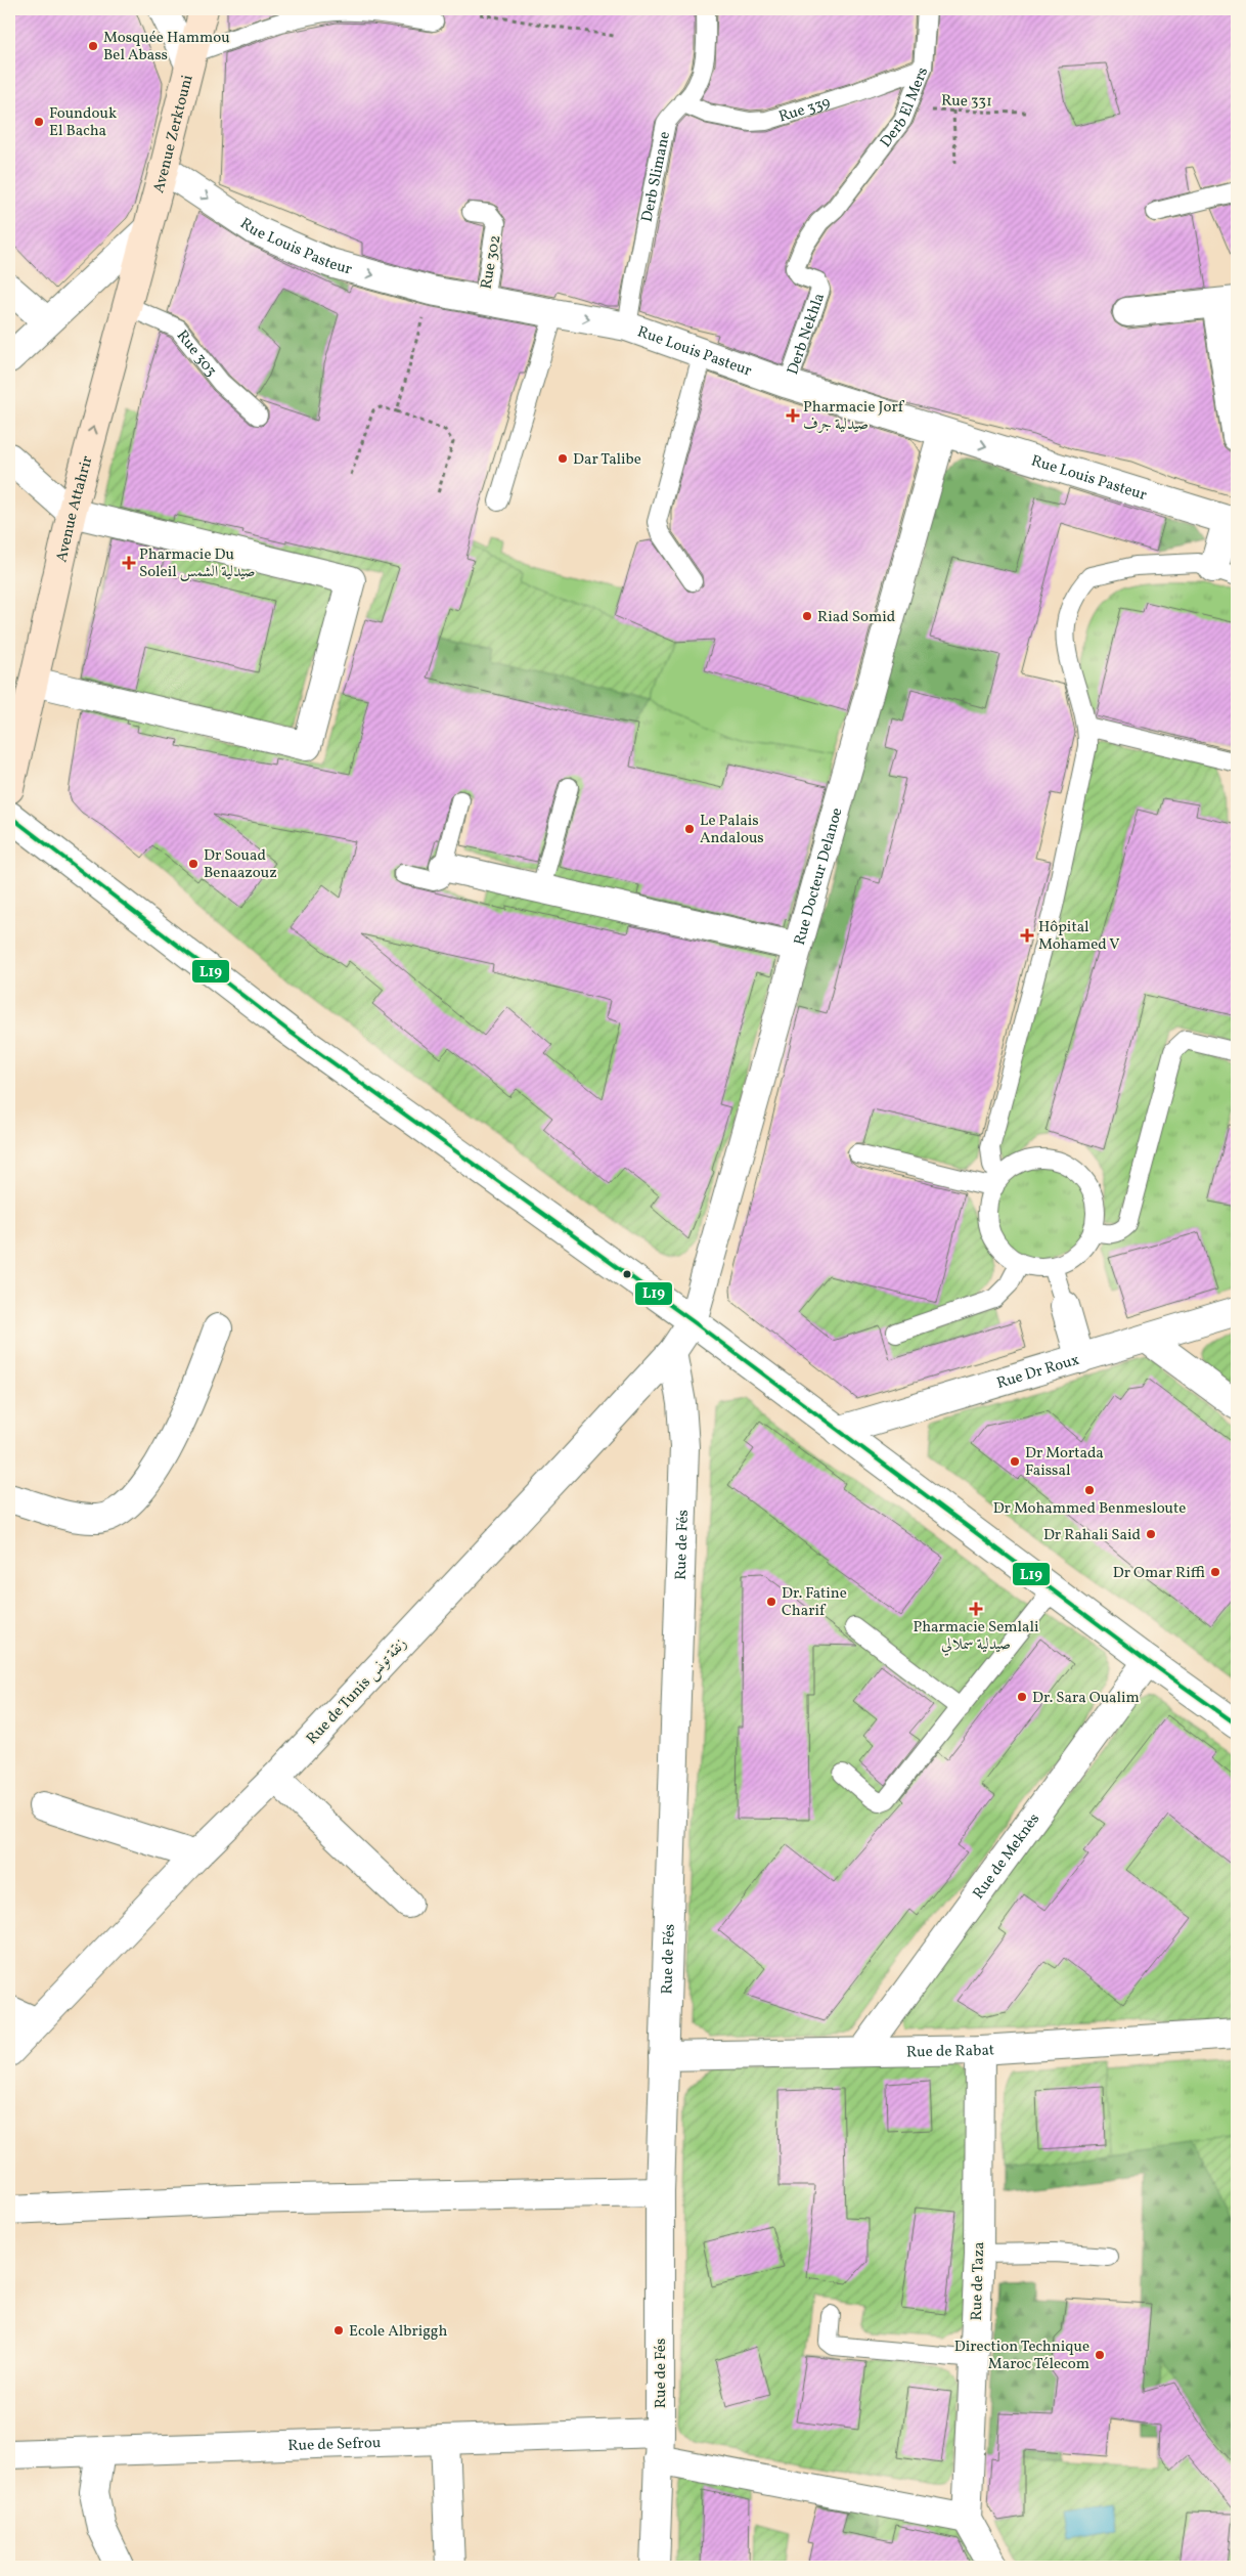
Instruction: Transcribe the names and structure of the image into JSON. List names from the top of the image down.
{
  "streets": {
    "street": [
      "Avenue Zerktouni",
      "Rue Louis Pasteur",
      "Avenue Attahrir",
      "Rue Docteur Delanoe",
      "Rue Dr Roux",
      "Rue de Fés",
      "Rue de Tunis زنقة تونس",
      "Rue de Meknès",
      "Rue de Rabat",
      "Rue de Taza",
      "Rue de Sefrou"
    ],
    "lane": [
      "Derb El Mers",
      "Rue 339",
      "Derb Slimane",
      "Rue 302",
      "Derb Nekhla",
      "Rue 303"
    ],
    "path": ["Rue 331"]
  },
  "crossings": [
    ["Rue 331", "Derb El Mers"],
    ["Derb El Mers", "Rue 339"],
    ["Derb El Mers", "Derb Nekhla"],
    ["Rue 339", "Derb Slimane"],
    ["Avenue Zerktouni", "Rue Louis Pasteur"],
    ["Avenue Zerktouni", "Avenue Attahrir"],
    ["Derb Slimane", "Rue Louis Pasteur"],
    ["Rue Louis Pasteur", "Rue 302"],
    ["Rue Louis Pasteur", "Derb Nekhla"],
    ["Rue Louis Pasteur", "Rue Docteur Delanoe"],
    ["Rue 303", "Avenue Attahrir"],
    ["Rue Docteur Delanoe", "Rue de Tunis زنقة تونس"],
    ["Rue de Fés", "Rue de Tunis زنقة تونس"],
    ["Rue de Fés", "Rue de Rabat"],
    ["Rue de Fés", "Rue de Sefrou"],
    ["Rue de Meknès", "Rue de Rabat"],
    ["Rue de Rabat", "Rue de Taza"],
    ["Rue de Taza", "Rue de Sefrou"]
  ],
  "one_way": ["Rue Louis Pasteur", "Avenue Attahrir"],
  "places": {
    "other": [
      "Mosquée Hammou Bel Abass",
      "Foundouk El Bacha",
      "Dar Talibe",
      "Riad Somid",
      "Le Palais Andalous",
      "Dr Souad Benaazouz",
      "Dr Mortada Faissal",
      "Dr Mohammed Benmesloute",
      "Dr Rahali Said",
      "Dr Omar Riffi",
      "Dr. Fatine Charif",
      "Dr. Sara Oualim",
      "Ecole Albriggh",
      "Direction Technique Maroc Télecom"
    ],
    "health": [
      "Pharmacie Jorf صيدلية جرف",
      "Pharmacie Du Soleil صيدلية الشمس",
      "Hôpital Mohamed V",
      "Pharmacie Semlali صيدلية سملالي"
    ]
  },
  "lines": ["transit line L19"]
}
